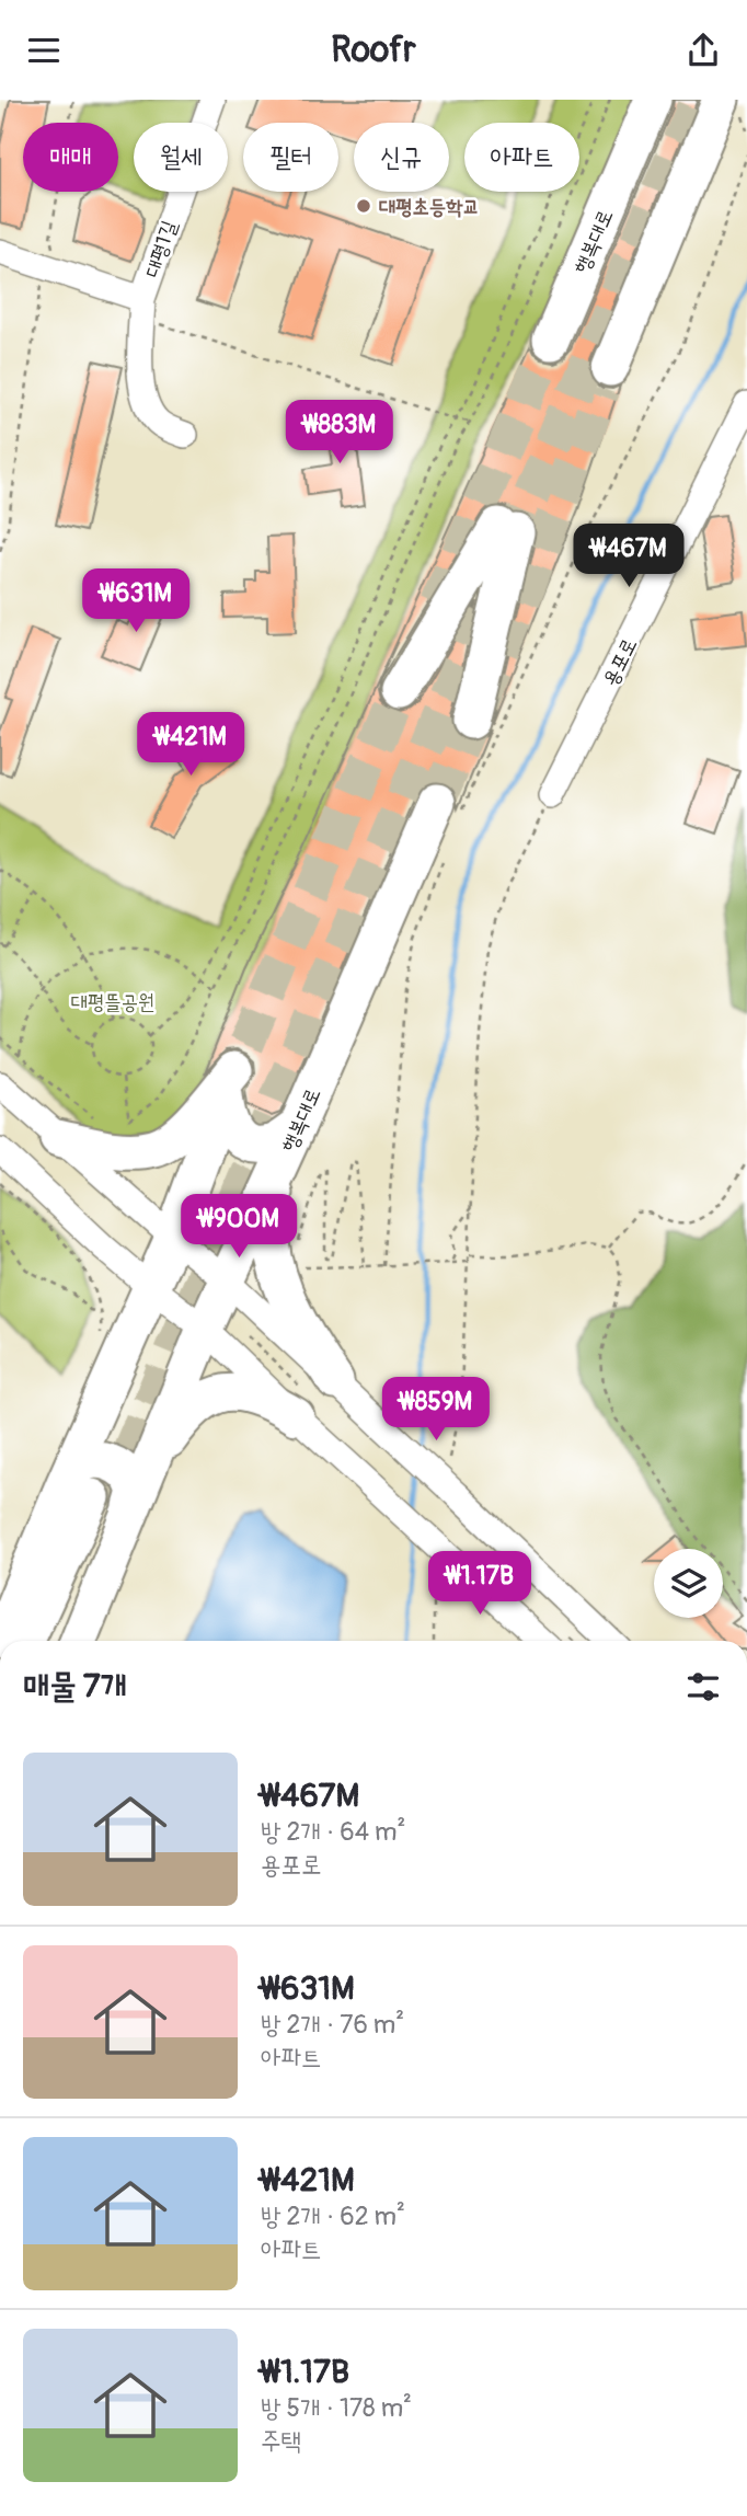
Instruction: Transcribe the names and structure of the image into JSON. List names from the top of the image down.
{
  "streets": {
    "highway": ["행복대로"],
    "street": ["대평1길", "용포로"]
  },
  "parks": ["대평뜰공원"],
  "places": ["대평초등학교"],
  "page": {
    "header": "Roofr",
    "chip": [
      "매매",
      "월세",
      "필터",
      "신규",
      "아파트"
    ],
    "price": [
      "₩883M",
      "₩467M",
      "₩631M",
      "₩421M",
      "₩900M",
      "₩859M",
      "₩1.17B"
    ],
    "heading": "매물 7개",
    "list": [
      {
        "name": "₩467M",
        "note": "방 2개 · 64 m² · 용포로"
      },
      {
        "name": "₩631M",
        "note": "방 2개 · 76 m² · 아파트"
      },
      {
        "name": "₩421M",
        "note": "방 2개 · 62 m² · 아파트"
      },
      {
        "name": "₩1.17B",
        "note": "방 5개 · 178 m² · 주택"
      }
    ]
  }
}
